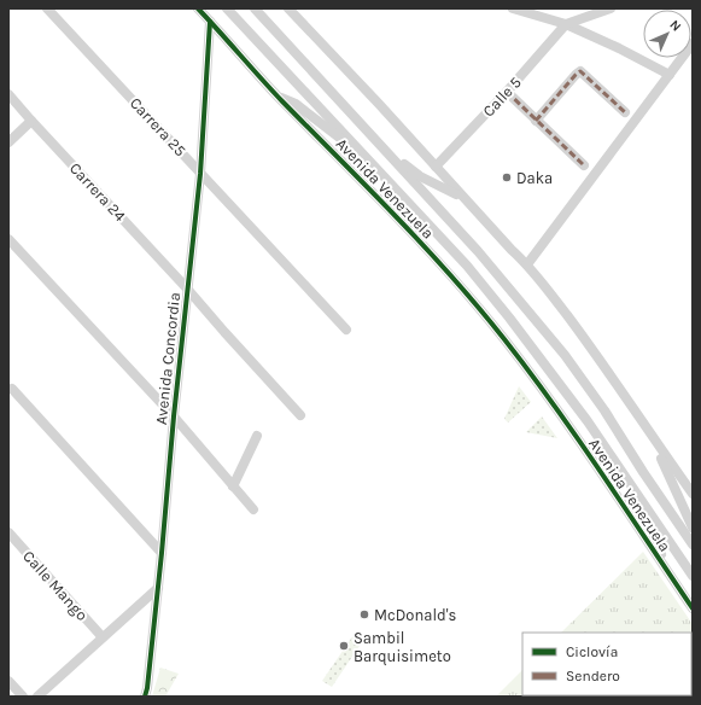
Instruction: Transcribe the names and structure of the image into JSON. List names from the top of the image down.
{
  "streets": {
    "street": [
      "Calle 5",
      "Carrera 25",
      "Avenida Venezuela",
      "Carrera 24",
      "Avenida Concordia",
      "Calle Mango"
    ]
  },
  "crossings": [
    ["Carrera 25", "Avenida Concordia"],
    ["Avenida Venezuela", "Avenida Concordia"],
    ["Carrera 24", "Avenida Concordia"]
  ],
  "places": ["Daka", "McDonald's", "Sambil Barquisimeto"],
  "legend": ["Ciclovía", "Sendero"],
  "north": "top right"
}
